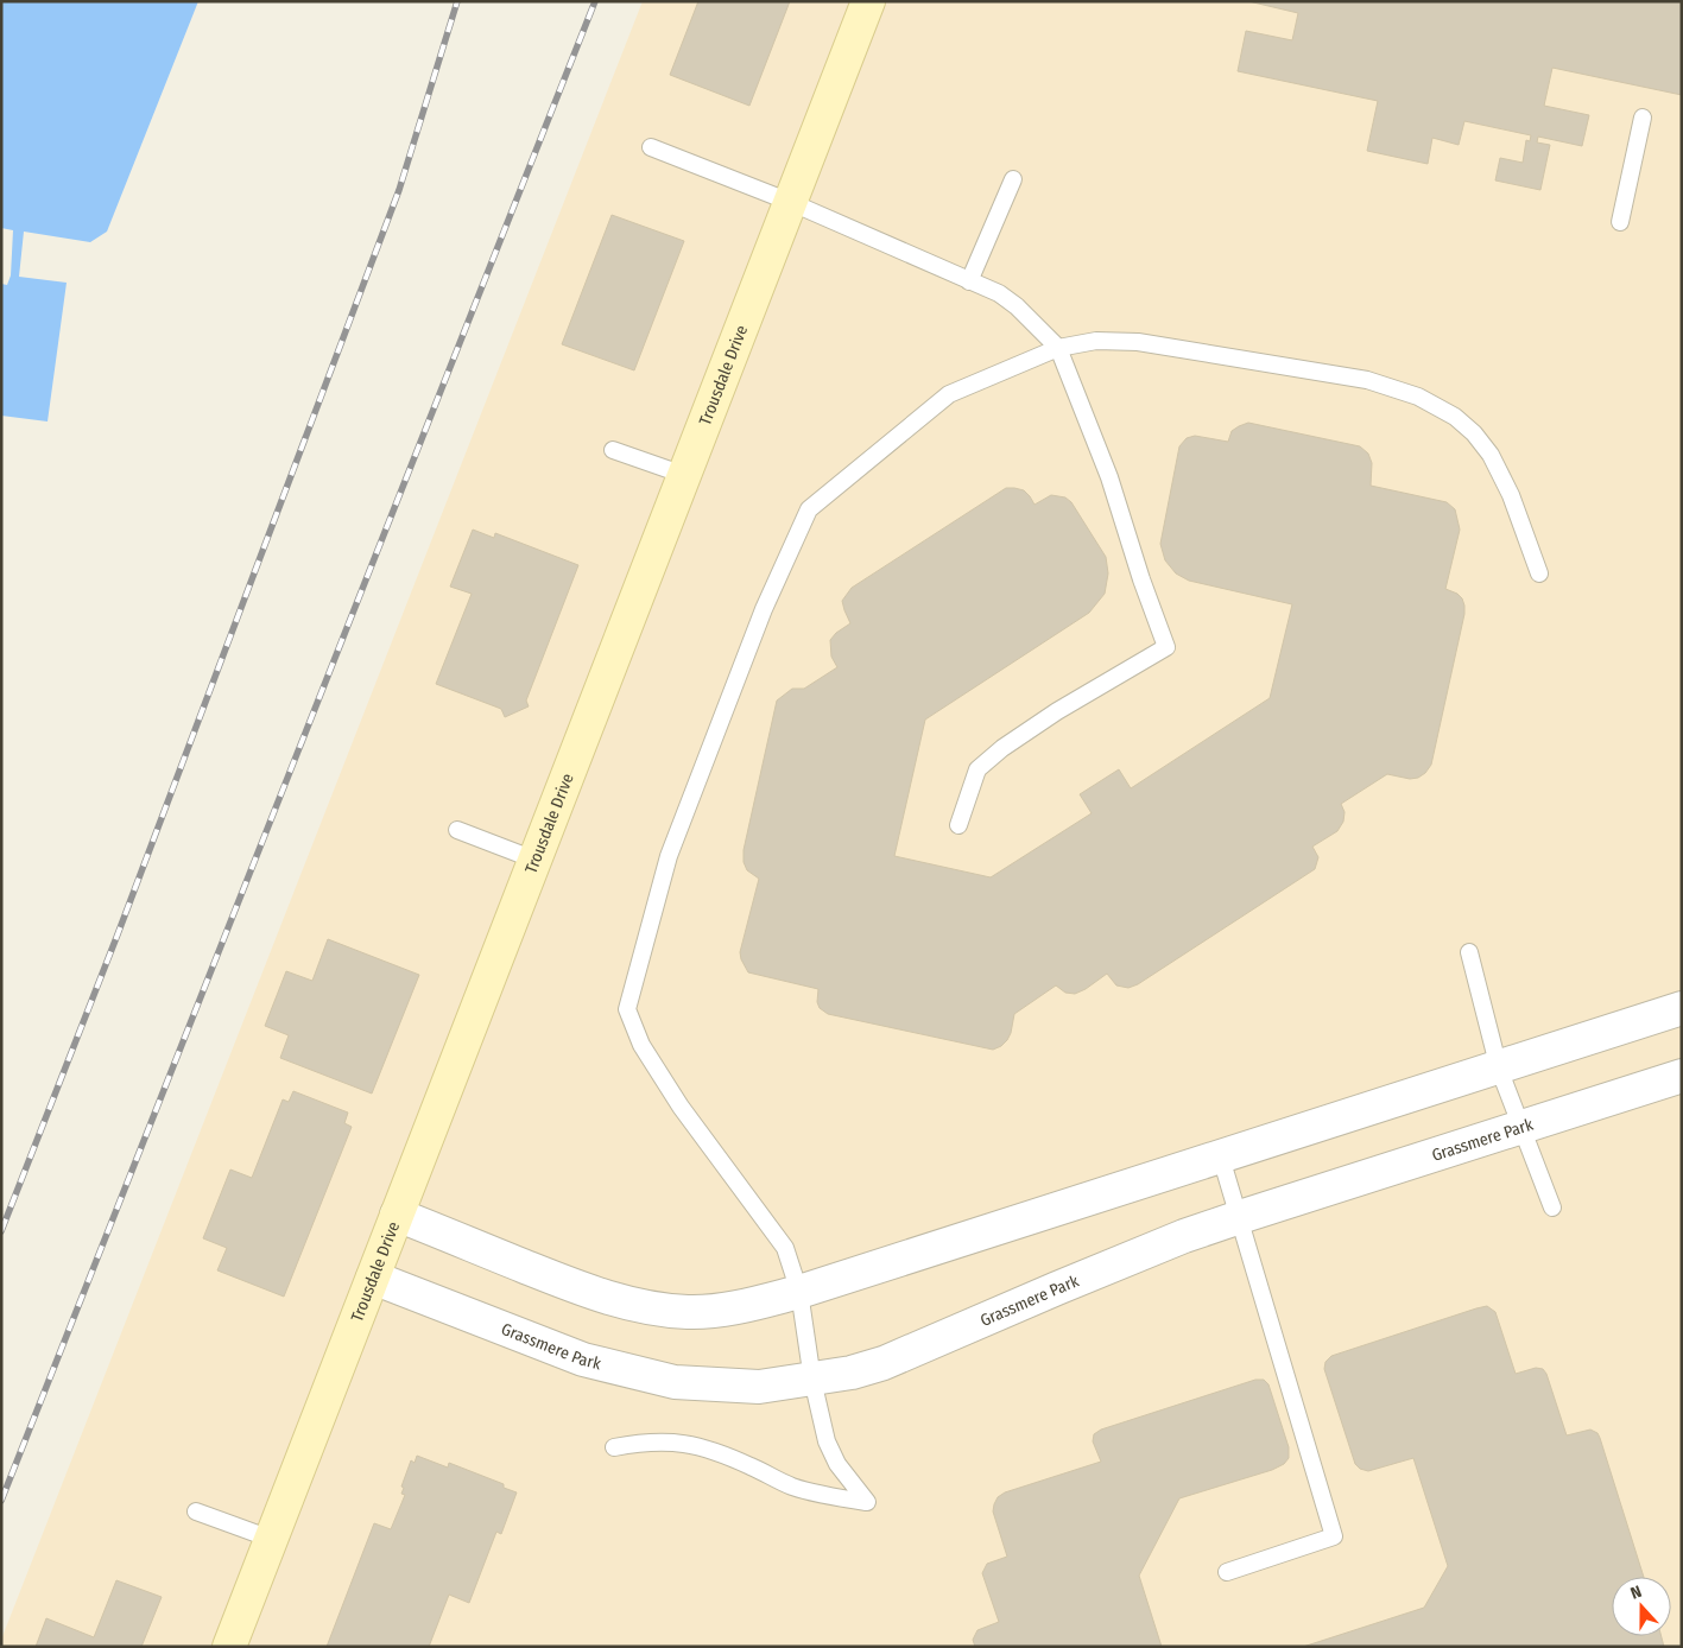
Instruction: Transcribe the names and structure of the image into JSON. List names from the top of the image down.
{
  "streets": {
    "street": ["Trousdale Drive", "Grassmere Park"]
  },
  "crossings": [
    ["Trousdale Drive", "Grassmere Park"]
  ],
  "north": "top"
}
